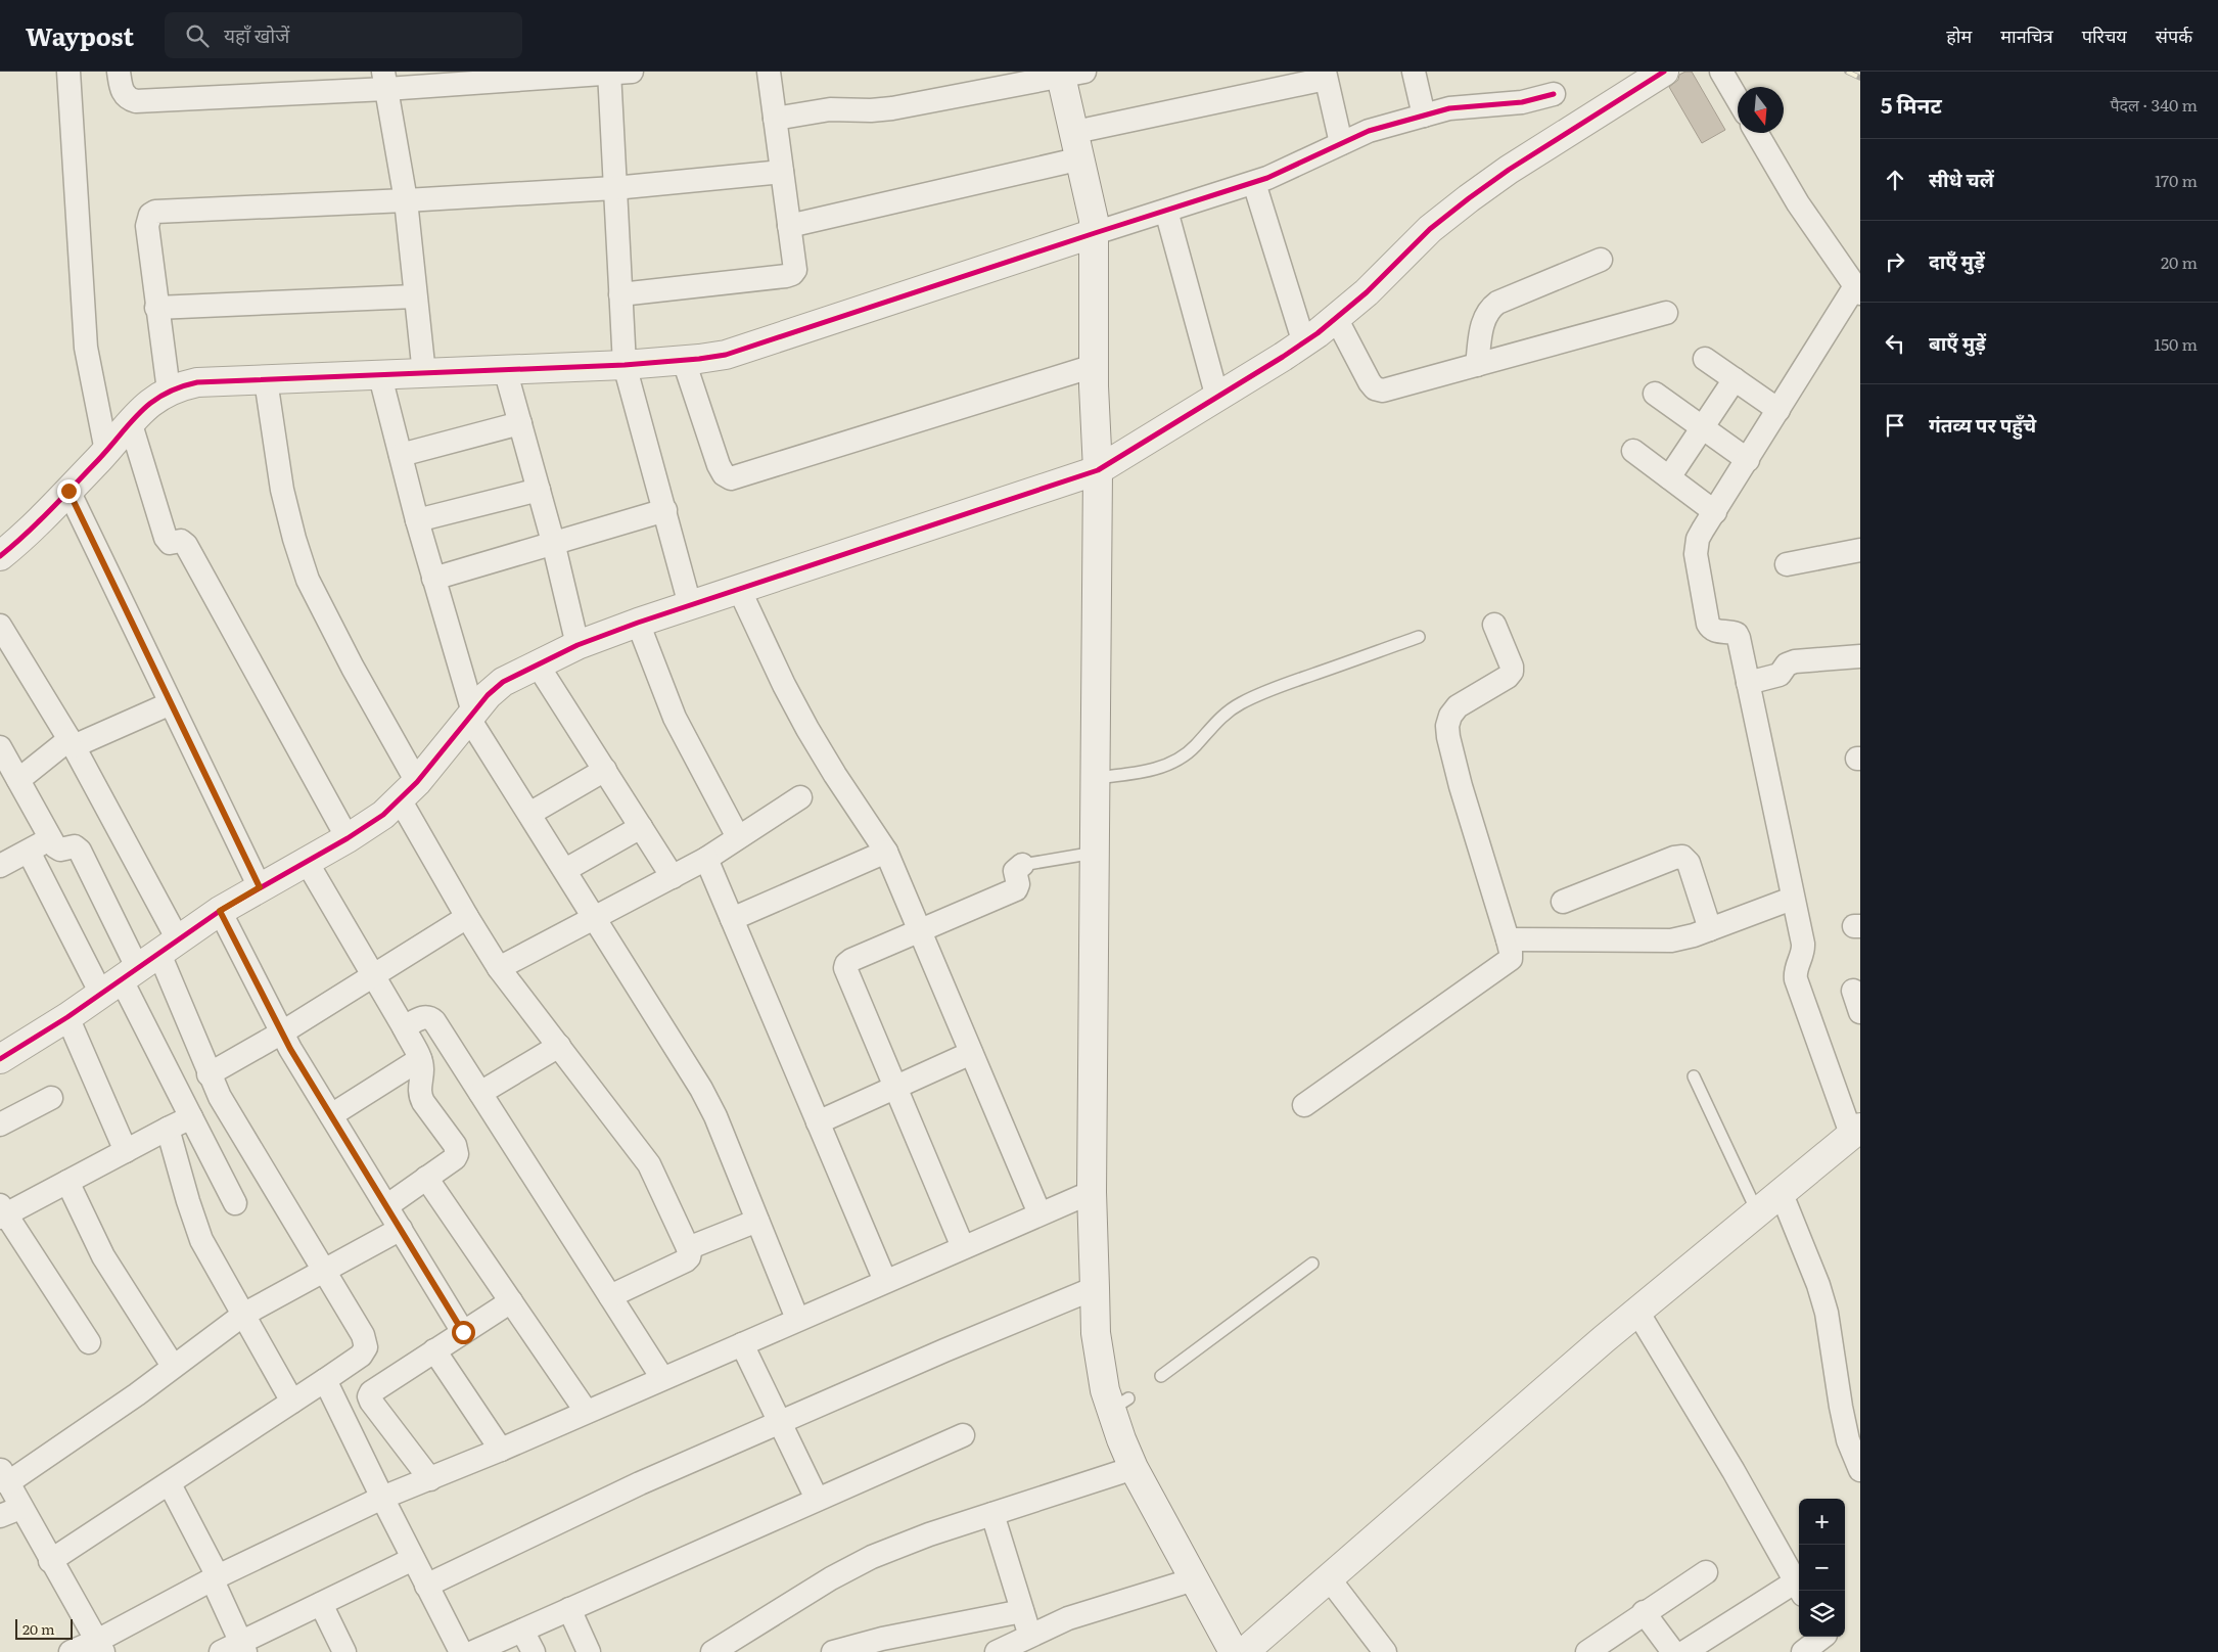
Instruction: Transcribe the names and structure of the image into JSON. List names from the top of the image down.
{
  "scale_bar": "20 m",
  "north": "bottom",
  "page": {
    "header": "Waypost",
    "search": "यहाँ खोजें",
    "nav": [
      "होम",
      "मानचित्र",
      "परिचय",
      "संपर्क"
    ],
    "heading": ["5 मिनट", "पैदल · 340 m"],
    "list": [
      ["सीधे चलें", "170 m"],
      ["दाएँ मुड़ें", "20 m"],
      ["बाएँ मुड़ें", "150 m"],
      "गंतव्य पर पहुँचे"
    ],
    "map_buttons": ["+", "−"],
    "scale": "20 m"
  }
}
